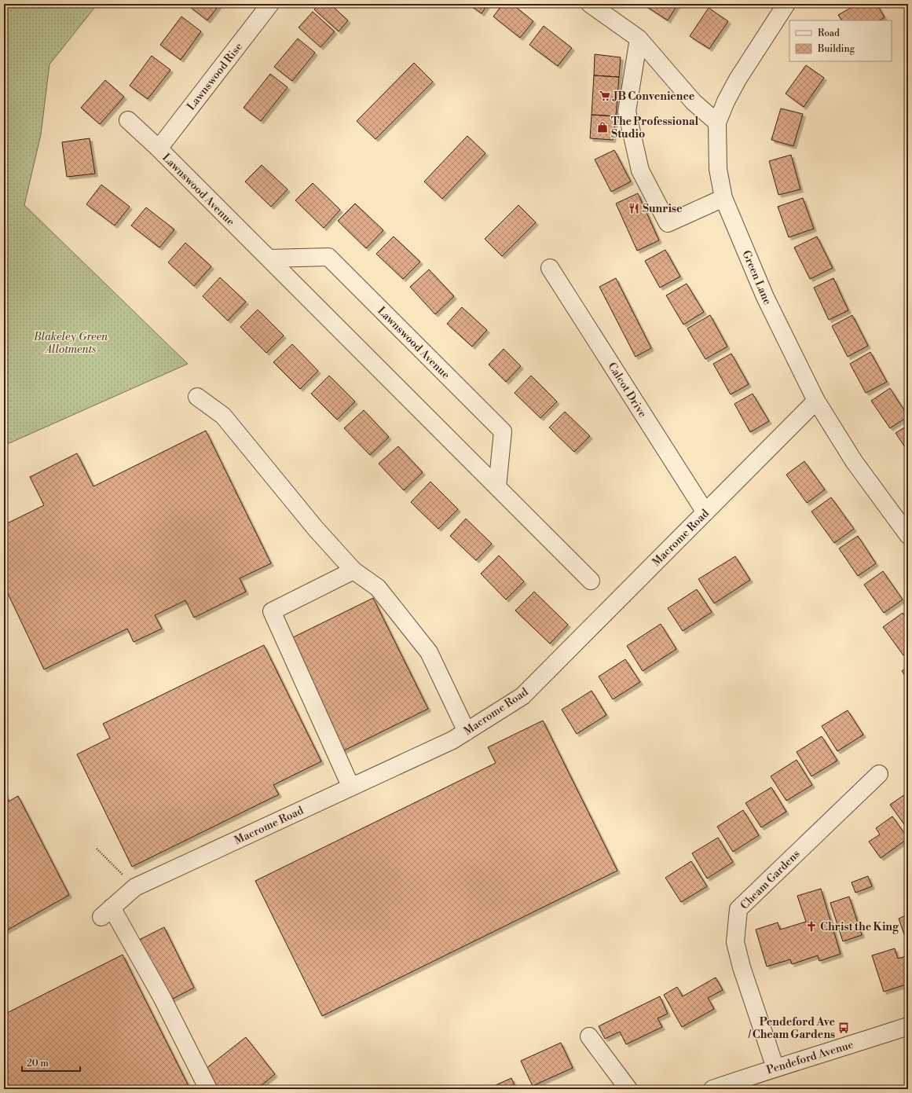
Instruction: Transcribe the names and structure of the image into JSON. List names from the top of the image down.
{
  "streets": {
    "street": [
      "Lawnswood Rise",
      "Lawnswood Avenue",
      "Green Lane",
      "Calcot Drive",
      "Macrome Road",
      "Cheam Gardens",
      "Pendeford Avenue"
    ]
  },
  "crossings": [
    ["Lawnswood Rise", "Lawnswood Avenue"],
    ["Green Lane", "Macrome Road"],
    ["Calcot Drive", "Macrome Road"],
    ["Cheam Gardens", "Pendeford Avenue"]
  ],
  "parks": ["Blakeley Green Allotments"],
  "places": {
    "supermarket": ["JB Convenience"],
    "shop": ["The Professional Studio"],
    "restaurant": ["Sunrise"],
    "church": ["Christ the King"],
    "bus stop": ["Pendeford Ave / Cheam Gardens"]
  },
  "legend": ["Road", "Building"],
  "scale_bar": "20 m"
}
